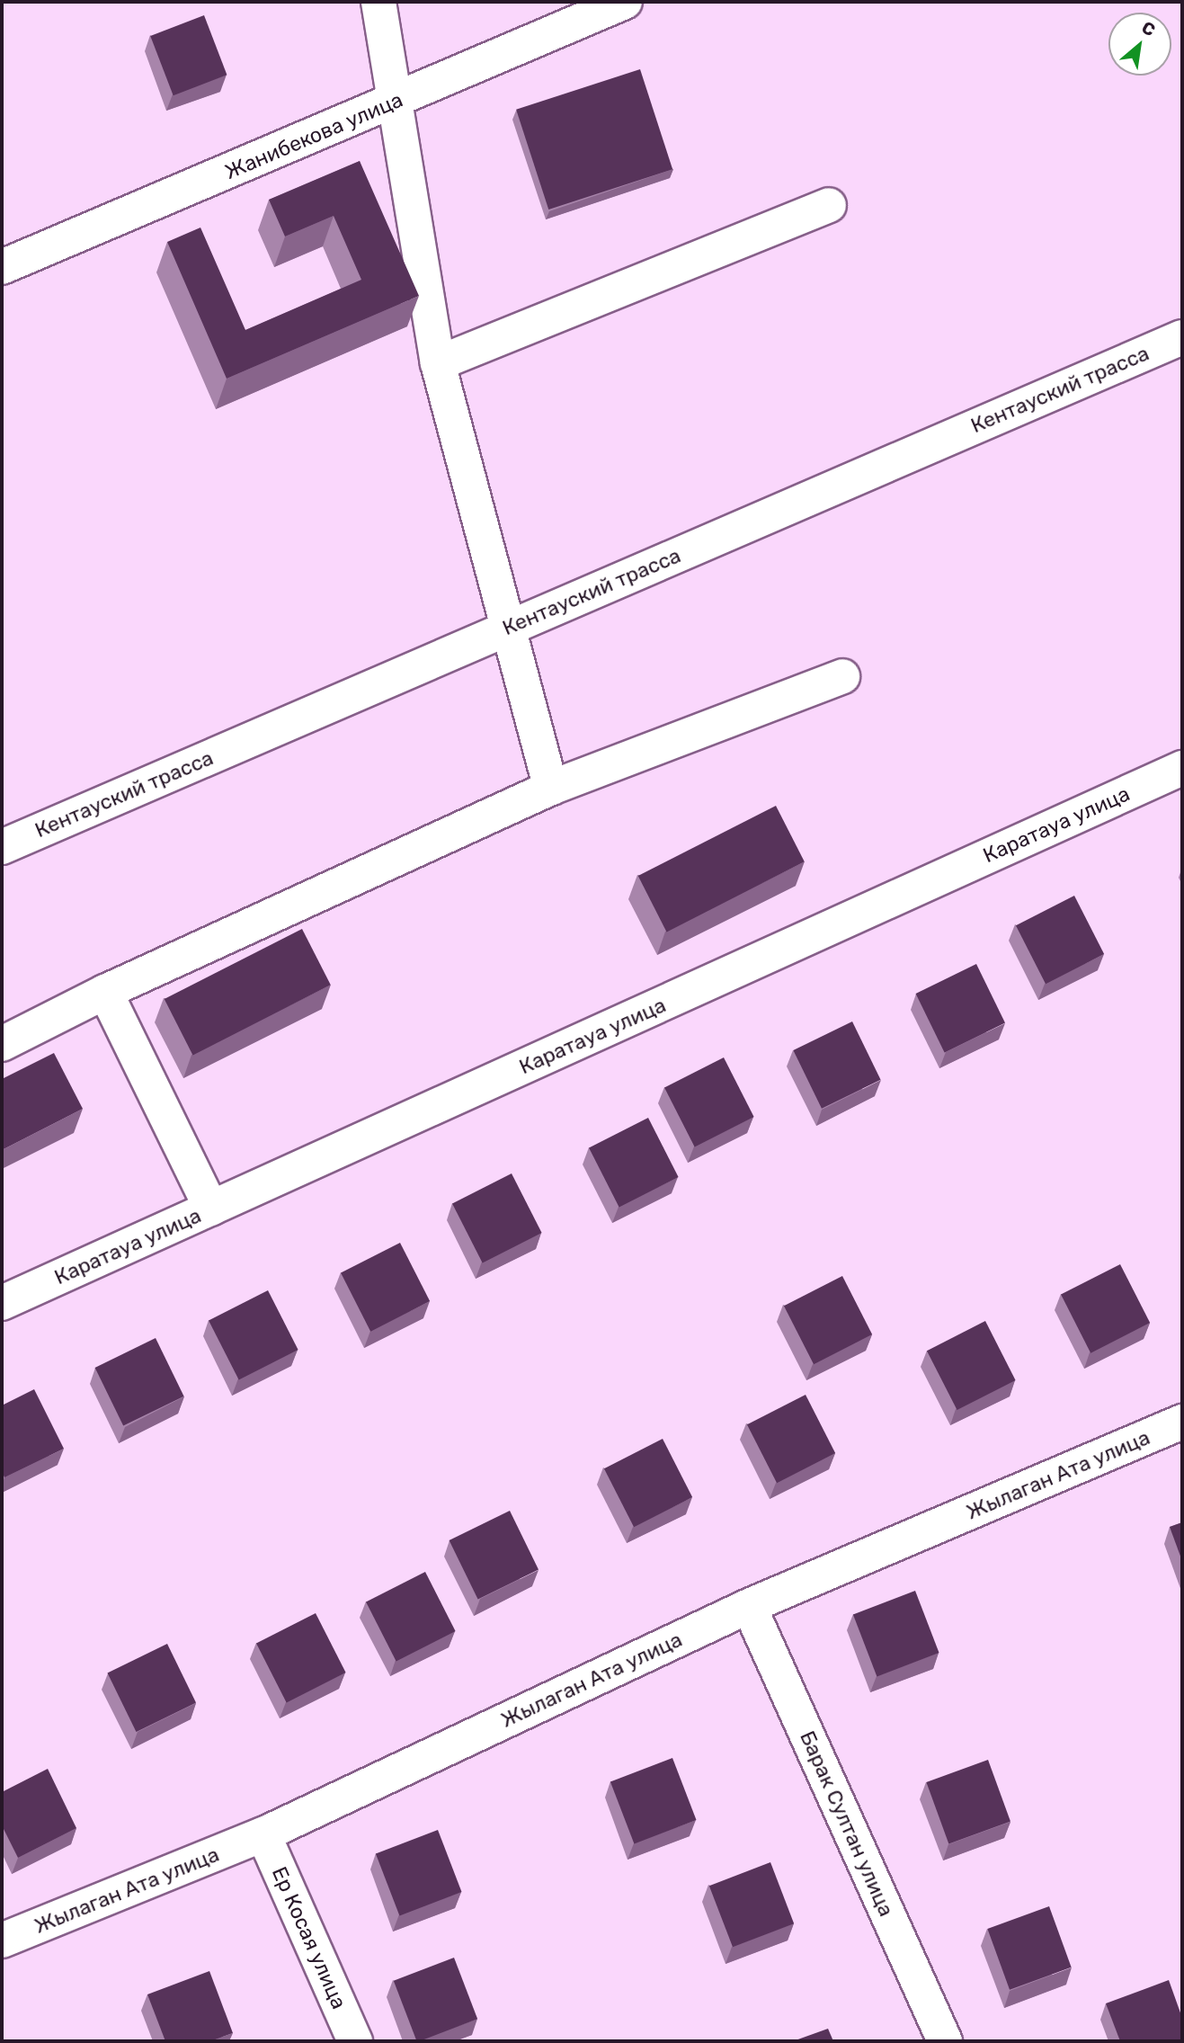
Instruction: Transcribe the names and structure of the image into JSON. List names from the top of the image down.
{
  "streets": {
    "street": [
      "Жанибекова улица",
      "Кентауский трасса",
      "Каратауа улица",
      "Жылаган Ата улица",
      "Барак Султан улица",
      "Ер Косая улица"
    ]
  },
  "crossings": [
    ["Жылаган Ата улица", "Барак Султан улица"],
    ["Жылаган Ата улица", "Ер Косая улица"]
  ],
  "north": "top right"
}
